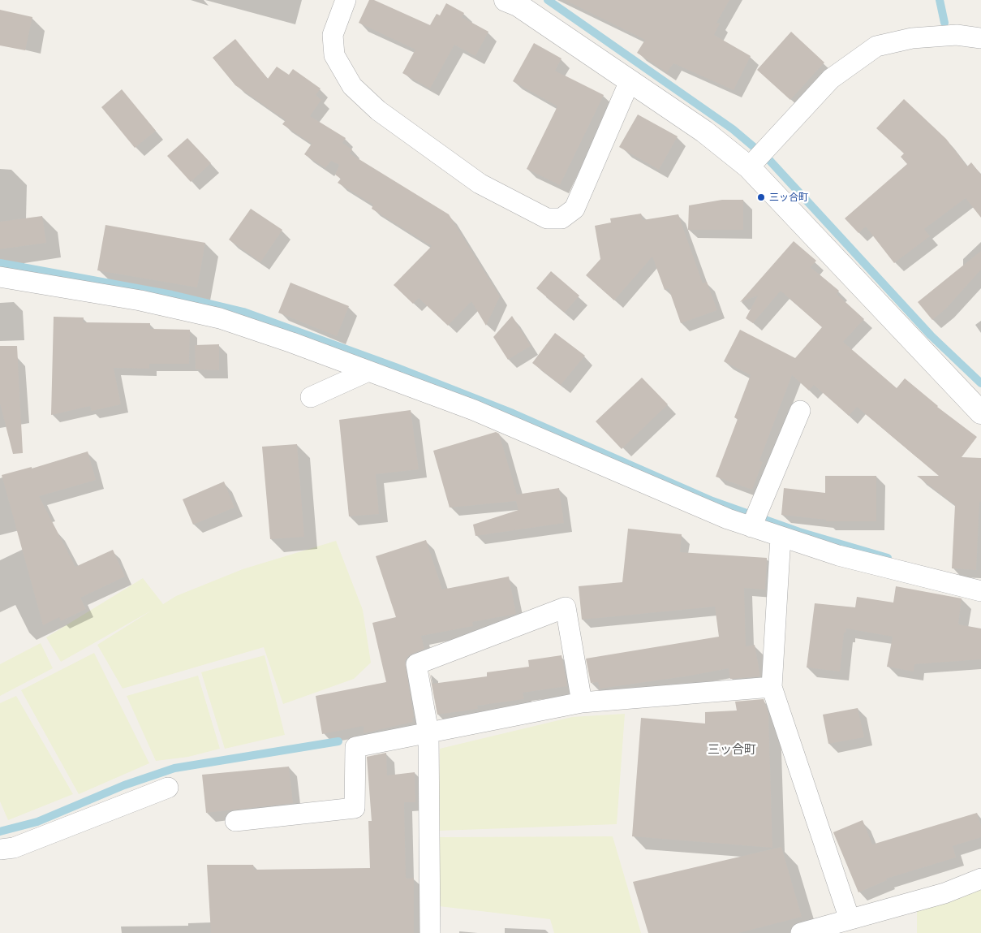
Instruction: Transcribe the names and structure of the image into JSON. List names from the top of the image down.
{
  "districts": ["三ッ合町"],
  "places": ["三ッ合町"]
}
